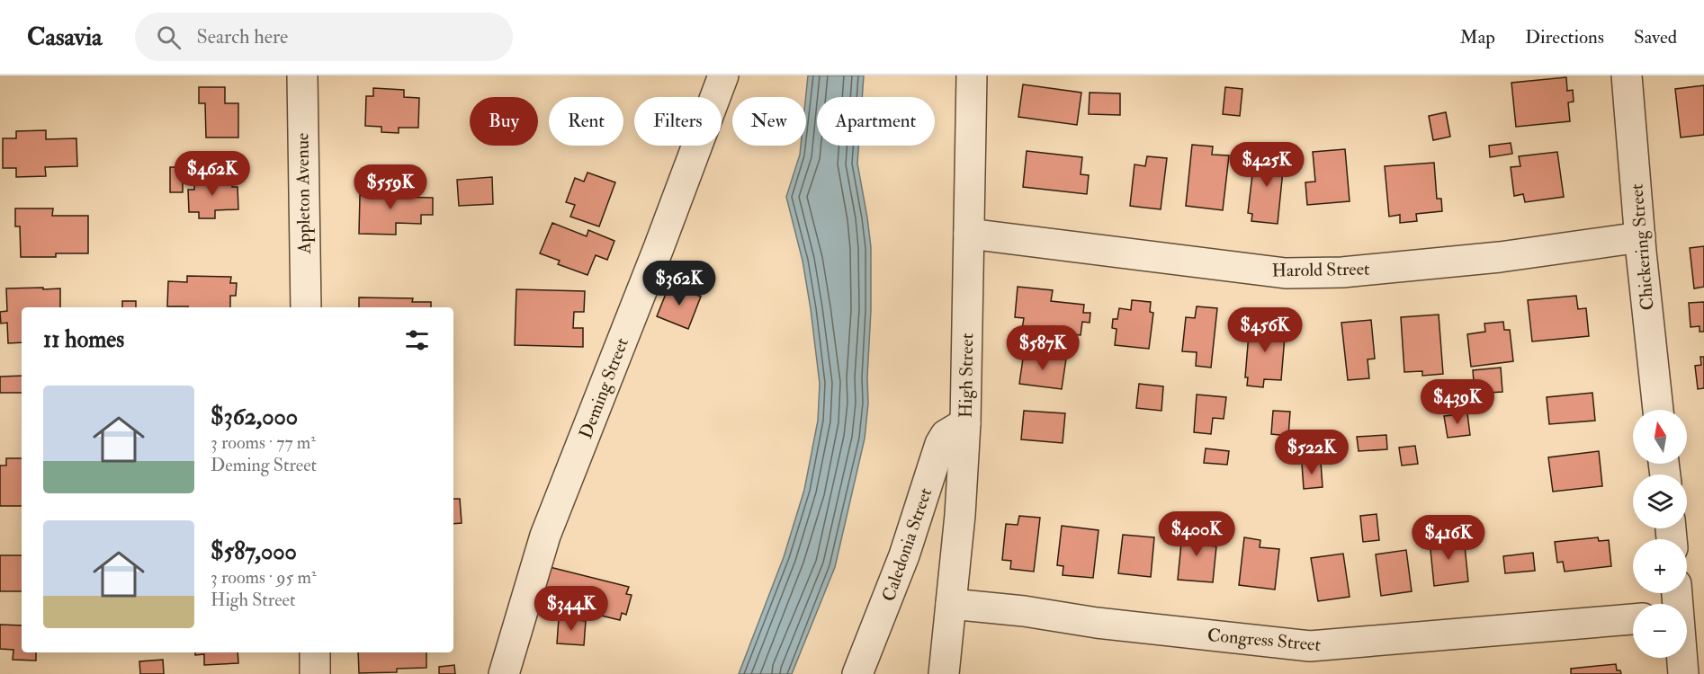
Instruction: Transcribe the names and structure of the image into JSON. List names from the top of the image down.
{
  "streets": {
    "street": [
      "Appleton Avenue",
      "Chickering Street",
      "Harold Street",
      "High Street",
      "Deming Street",
      "Caledonia Street",
      "Congress Street"
    ]
  },
  "crossings": [
    ["Chickering Street", "Harold Street"],
    ["Harold Street", "High Street"],
    ["High Street", "Caledonia Street"],
    ["High Street", "Congress Street"]
  ],
  "north": "top",
  "page": {
    "header": "Casavia",
    "search": "Search here",
    "nav": ["Map", "Directions", "Saved"],
    "chip": [
      "Buy",
      "Rent",
      "Filters",
      "New",
      "Apartment"
    ],
    "price": [
      "$425K",
      "$462K",
      "$559K",
      "$362K",
      "$456K",
      "$587K",
      "$439K",
      "$522K",
      "$400K",
      "$416K",
      "$344K"
    ],
    "heading": "11 homes",
    "list": [
      {
        "name": "$362,000",
        "note": "3 rooms · 77 m² · Deming Street"
      },
      {
        "name": "$587,000",
        "note": "3 rooms · 95 m² · High Street"
      }
    ],
    "map_buttons": ["+", "−"]
  }
}
